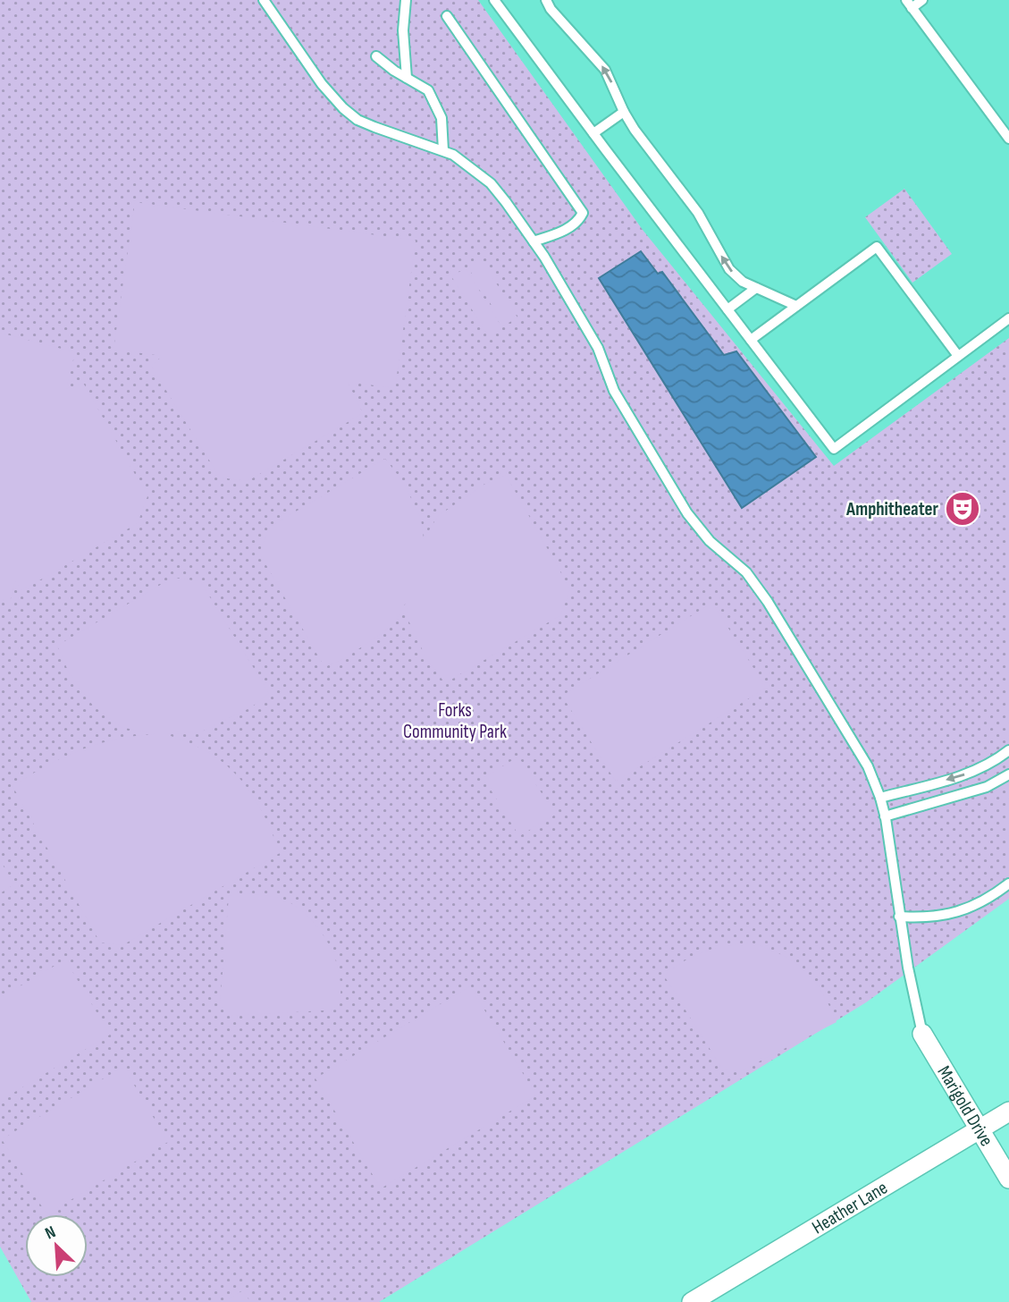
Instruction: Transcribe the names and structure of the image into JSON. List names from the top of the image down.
{
  "streets": {
    "street": ["Marigold Drive", "Heather Lane"]
  },
  "crossings": [
    ["Marigold Drive", "Heather Lane"]
  ],
  "parks": ["Forks Community Park"],
  "places": {
    "theatre": ["Amphitheater"]
  },
  "north": "top left"
}
